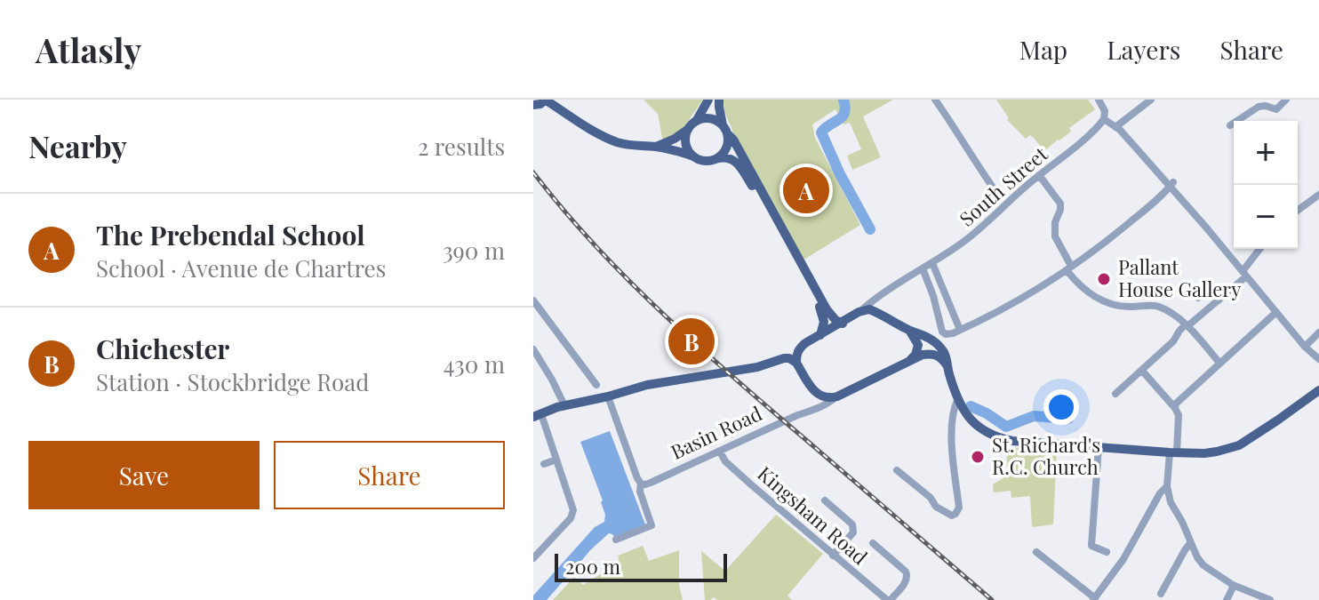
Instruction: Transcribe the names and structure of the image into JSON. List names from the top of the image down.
{
  "streets": {
    "street": ["South Street", "Basin Road", "Kingsham Road"]
  },
  "crossings": [
    ["Basin Road", "Kingsham Road"]
  ],
  "places": ["Pallant House Gallery", "St. Richard's R.C. Church"],
  "scale_bar": "200 m",
  "page": {
    "header": "Atlasly",
    "nav": ["Map", "Layers", "Share"],
    "heading": ["Nearby", "2 results"],
    "map_buttons": ["+", "−"],
    "pins": ["A", "B"],
    "list": [
      {
        "mark": "A",
        "name": "The Prebendal School",
        "note": "School · Avenue de Chartres",
        "value": "390 m"
      },
      {
        "mark": "B",
        "name": "Chichester",
        "note": "Station · Stockbridge Road",
        "value": "430 m"
      }
    ],
    "buttons": ["Save", "Share"],
    "scale": "200 m"
  }
}
